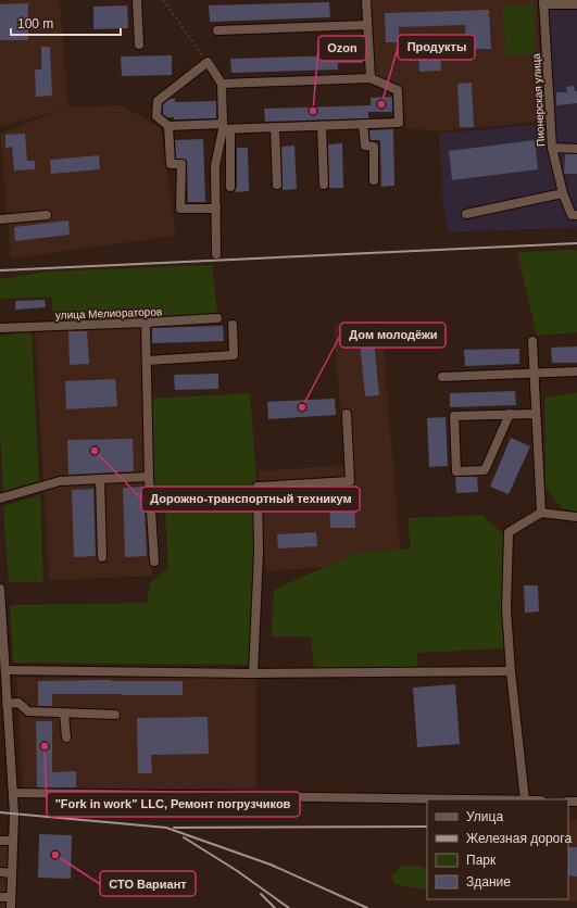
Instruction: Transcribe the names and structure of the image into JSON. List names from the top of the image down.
{
  "streets": {
    "street": ["Пионерская улица", "улица Мелиораторов"]
  },
  "places": [
    "Продукты",
    "Ozon",
    "Дом молодёжи",
    "Дорожно-транспортный техникум",
    "\"Fork in work\" LLC, Ремонт погрузчиков",
    "СТО Вариант"
  ],
  "legend": [
    "Улица",
    "Железная дорога",
    "Парк",
    "Здание"
  ],
  "scale_bar": "100 m"
}
